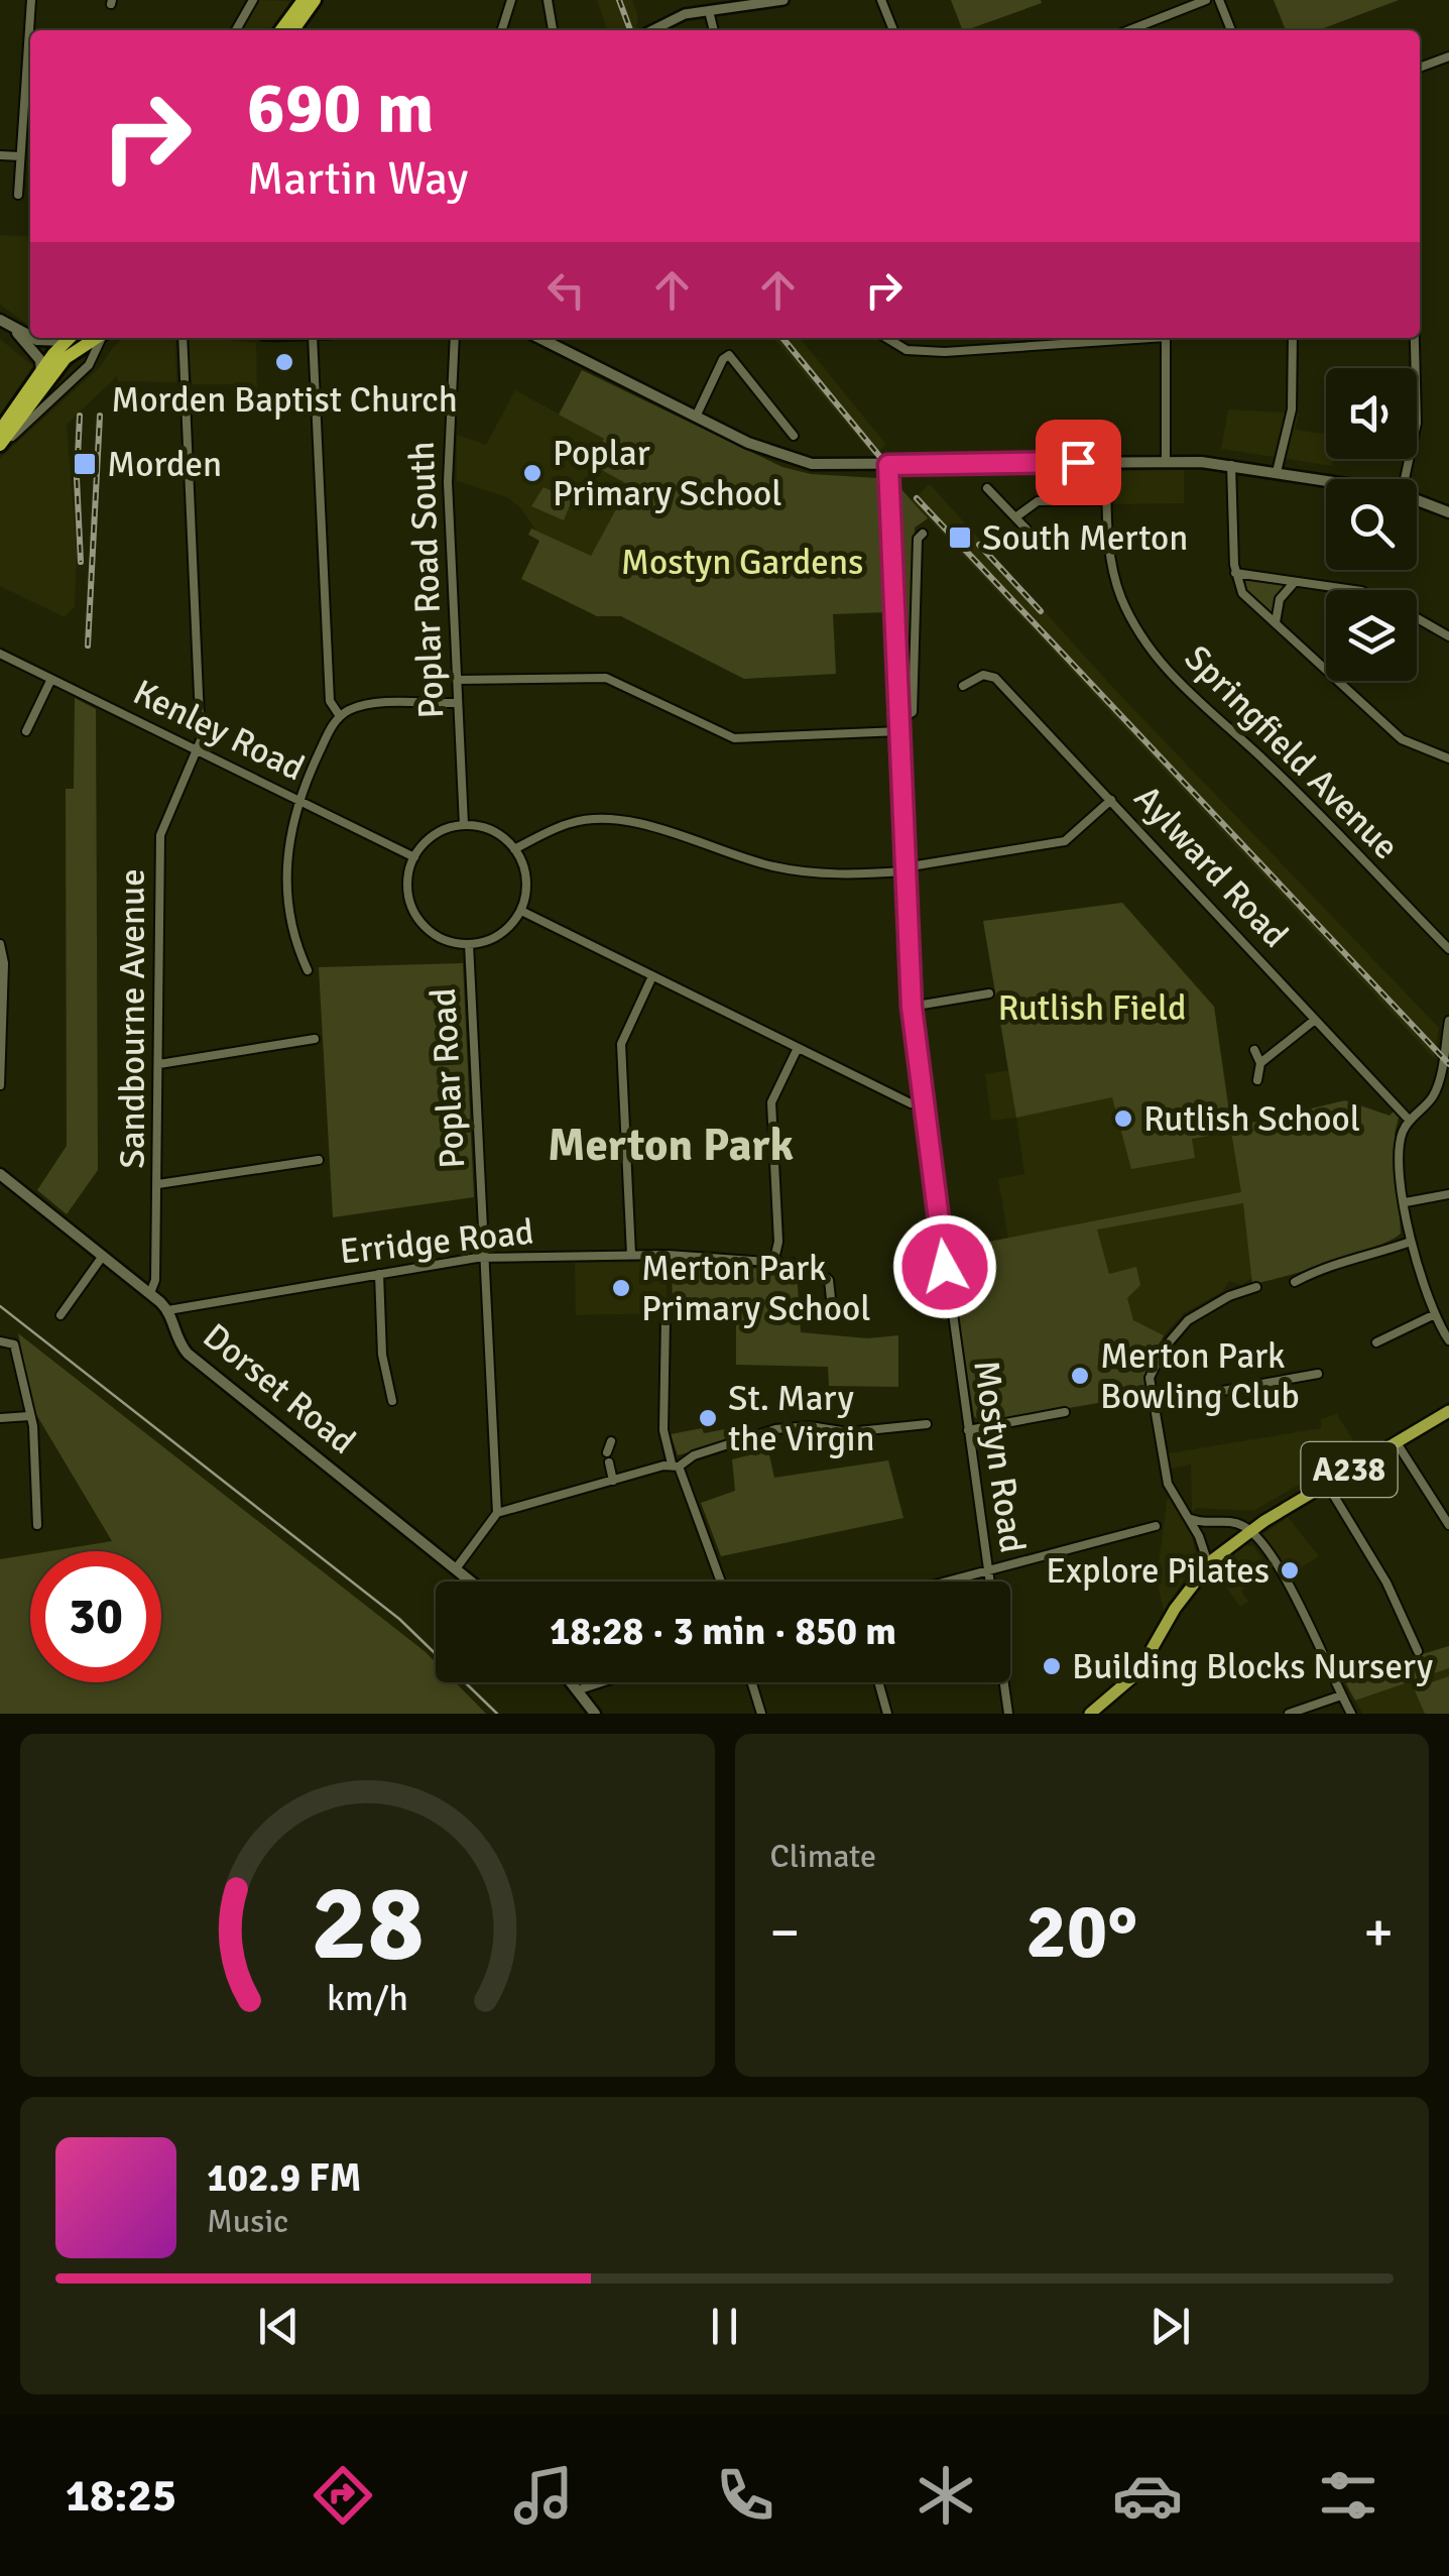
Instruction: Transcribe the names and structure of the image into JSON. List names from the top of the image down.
{
  "streets": {
    "main road": ["Dorset Road", "A238"],
    "street": [
      "Poplar Road South",
      "Kenley Road",
      "Springfield Avenue",
      "Aylward Road",
      "Sandbourne Avenue",
      "Poplar Road",
      "Erridge Road",
      "Mostyn Road"
    ]
  },
  "crossings": [
    ["Poplar Road South", "Kenley Road"],
    ["Poplar Road South", "Poplar Road"],
    ["Kenley Road", "Sandbourne Avenue"],
    ["Kenley Road", "Poplar Road"],
    ["Sandbourne Avenue", "Dorset Road"],
    ["Poplar Road", "Erridge Road"],
    ["Erridge Road", "Dorset Road"]
  ],
  "districts": ["Merton Park"],
  "parks": ["Mostyn Gardens", "Rutlish Field"],
  "places": {
    "other": [
      "Morden Baptist Church",
      "Poplar Primary School",
      "Rutlish School",
      "Merton Park Primary School",
      "Merton Park Bowling Club",
      "St. Mary the Virgin",
      "Explore Pilates",
      "Building Blocks Nursery"
    ],
    "transit": ["Morden", "South Merton"]
  },
  "page": {
    "turn": ["690 m", "Martin Way"],
    "limit": "30",
    "trip": "18:28 · 3 min · 850 m",
    "tile": "Climate",
    "heat": ["−", "20°", "+"],
    "song": ["102.9 FM", "Music"],
    "tabs": "18:25",
    "gauge": ["28", "km/h"]
  }
}
